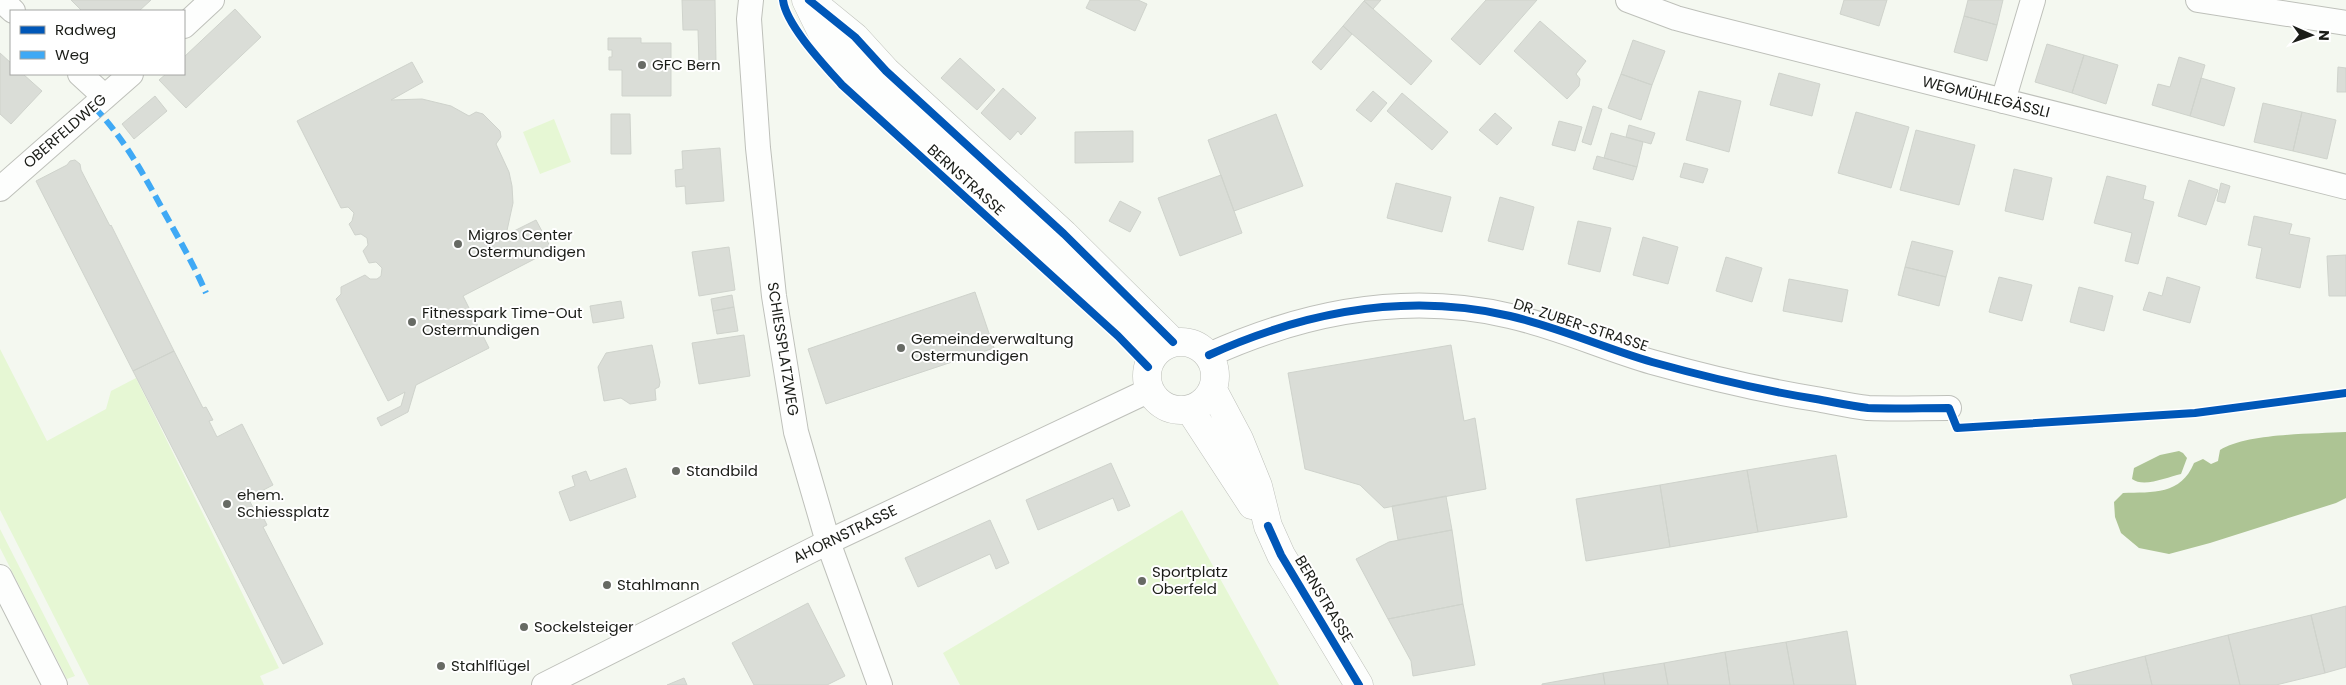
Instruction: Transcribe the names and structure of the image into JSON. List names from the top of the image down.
{
  "streets": {
    "main road": ["BERNSTRASSE"],
    "street": [
      "WEGMÜHLEGÄSSLI",
      "OBERFELDWEG",
      "DR. ZUBER-STRASSE",
      "SCHIESSPLATZWEG",
      "AHORNSTRASSE"
    ]
  },
  "crossings": [
    ["BERNSTRASSE", "DR. ZUBER-STRASSE"],
    ["BERNSTRASSE", "AHORNSTRASSE"],
    ["DR. ZUBER-STRASSE", "AHORNSTRASSE"],
    ["SCHIESSPLATZWEG", "AHORNSTRASSE"]
  ],
  "places": [
    "GFC Bern",
    "Migros Center Ostermundigen",
    "Fitnesspark Time-Out Ostermundigen",
    "Gemeindeverwaltung Ostermundigen",
    "Standbild",
    "ehem. Schiessplatz",
    "Sportplatz Oberfeld",
    "Stahlmann",
    "Sockelsteiger",
    "Stahlflügel"
  ],
  "legend": ["Radweg", "Weg"],
  "north": "right"
}
